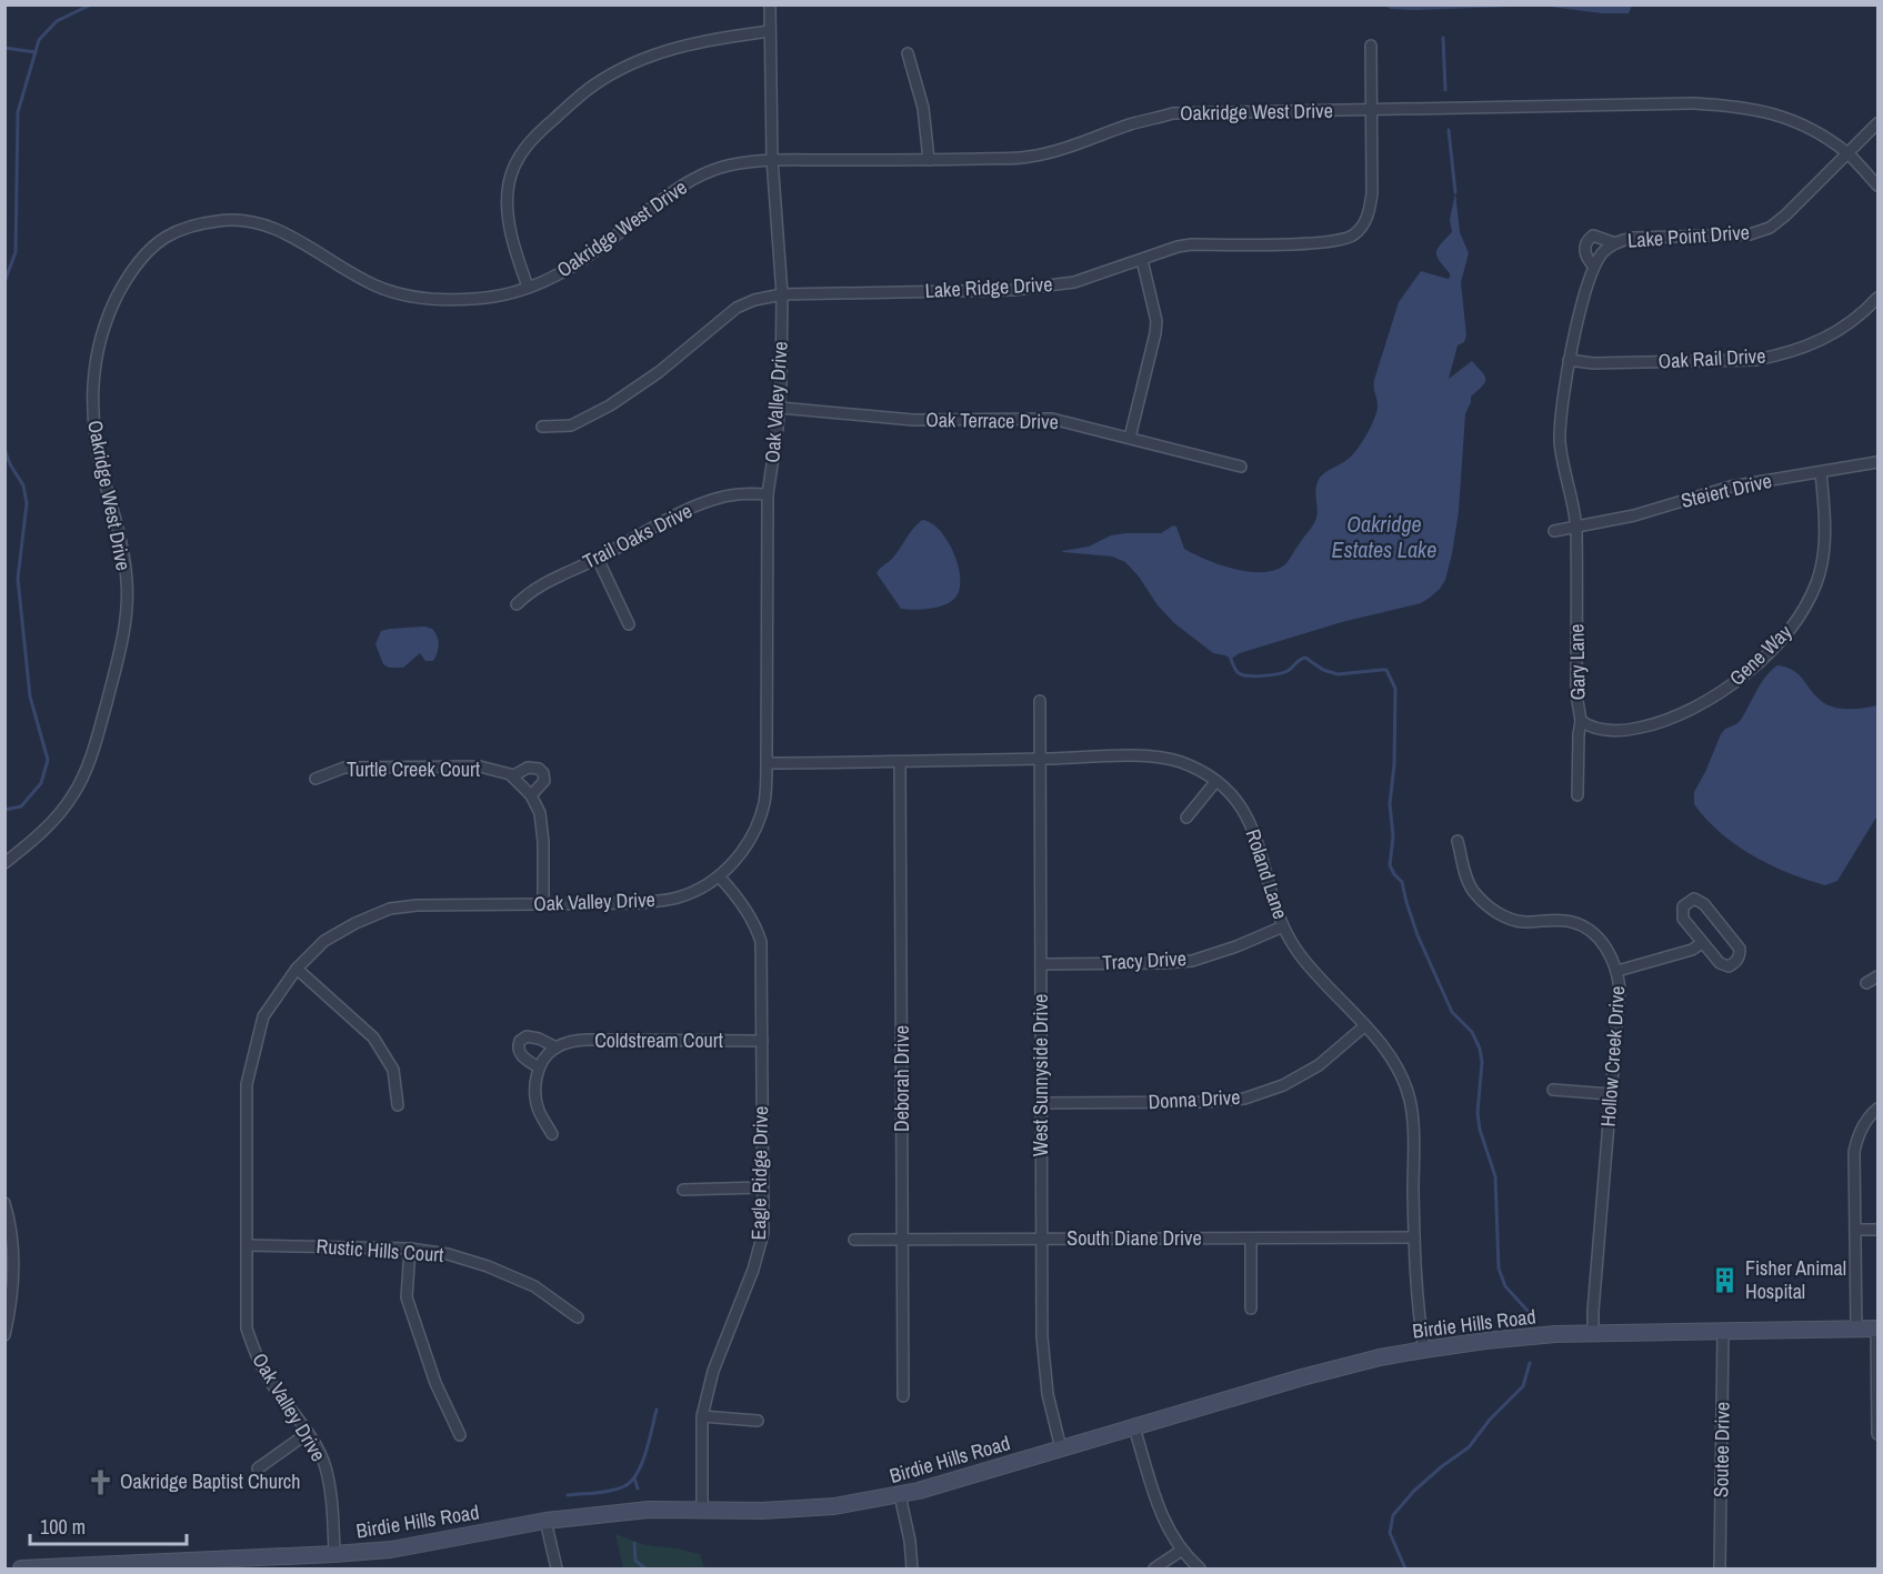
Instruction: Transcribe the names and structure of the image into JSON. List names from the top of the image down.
{
  "streets": {
    "main road": ["Birdie Hills Road"],
    "street": [
      "Oakridge West Drive",
      "Lake Point Drive",
      "Lake Ridge Drive",
      "Oak Rail Drive",
      "Oak Valley Drive",
      "Oak Terrace Drive",
      "Steiert Drive",
      "Trail Oaks Drive",
      "Gene Way",
      "Gary Lane",
      "Turtle Creek Court",
      "Roland Lane",
      "Tracy Drive",
      "Coldstream Court",
      "Hollow Creek Drive",
      "West Sunnyside Drive",
      "Deborah Drive",
      "Donna Drive",
      "Eagle Ridge Drive",
      "South Diane Drive",
      "Rustic Hills Court",
      "Soutee Drive"
    ]
  },
  "crossings": [
    ["Oakridge West Drive", "Lake Point Drive"],
    ["Oakridge West Drive", "Lake Ridge Drive"],
    ["Oakridge West Drive", "Oak Valley Drive"],
    ["Lake Point Drive", "Oak Rail Drive"],
    ["Lake Point Drive", "Steiert Drive"],
    ["Lake Point Drive", "Gary Lane"],
    ["Lake Ridge Drive", "Oak Valley Drive"],
    ["Oak Valley Drive", "Oak Terrace Drive"],
    ["Oak Valley Drive", "Trail Oaks Drive"],
    ["Oak Valley Drive", "Turtle Creek Court"],
    ["Oak Valley Drive", "Roland Lane"],
    ["Oak Valley Drive", "Eagle Ridge Drive"],
    ["Oak Valley Drive", "Rustic Hills Court"],
    ["Oak Valley Drive", "Birdie Hills Road"],
    ["Steiert Drive", "Gene Way"],
    ["Steiert Drive", "Gary Lane"],
    ["Gene Way", "Gary Lane"],
    ["Roland Lane", "Tracy Drive"],
    ["Roland Lane", "West Sunnyside Drive"],
    ["Roland Lane", "Deborah Drive"],
    ["Roland Lane", "Donna Drive"],
    ["Roland Lane", "South Diane Drive"],
    ["Roland Lane", "Birdie Hills Road"],
    ["Tracy Drive", "West Sunnyside Drive"],
    ["Coldstream Court", "Eagle Ridge Drive"],
    ["Hollow Creek Drive", "Birdie Hills Road"],
    ["West Sunnyside Drive", "Donna Drive"],
    ["West Sunnyside Drive", "South Diane Drive"],
    ["West Sunnyside Drive", "Birdie Hills Road"],
    ["Deborah Drive", "South Diane Drive"],
    ["Eagle Ridge Drive", "Birdie Hills Road"],
    ["Birdie Hills Road", "Soutee Drive"]
  ],
  "water": ["Oakridge Estates Lake"],
  "places": {
    "building": ["Fisher Animal Hospital"],
    "church": ["Oakridge Baptist Church"]
  },
  "scale_bar": "100 m"
}
